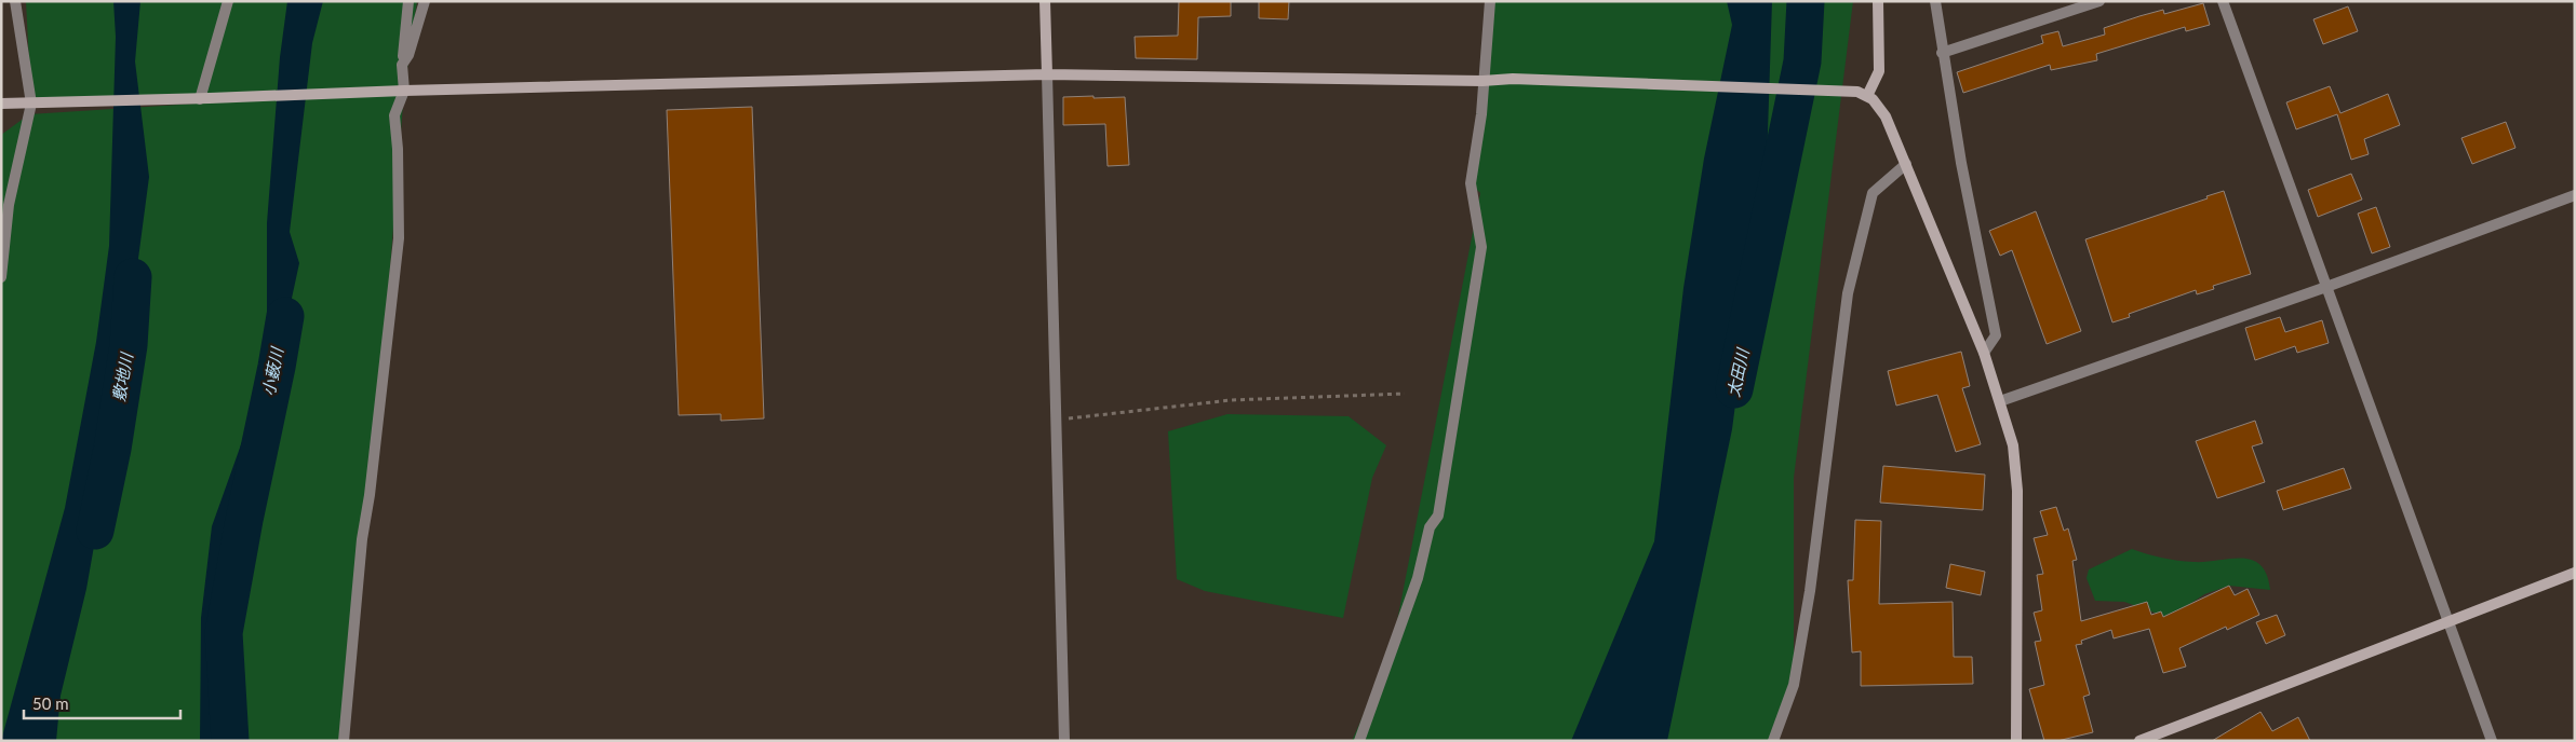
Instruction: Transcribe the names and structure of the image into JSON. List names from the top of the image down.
{
  "water": ["小薮川", "太田川", "敷地川"],
  "scale_bar": "50 m"
}
